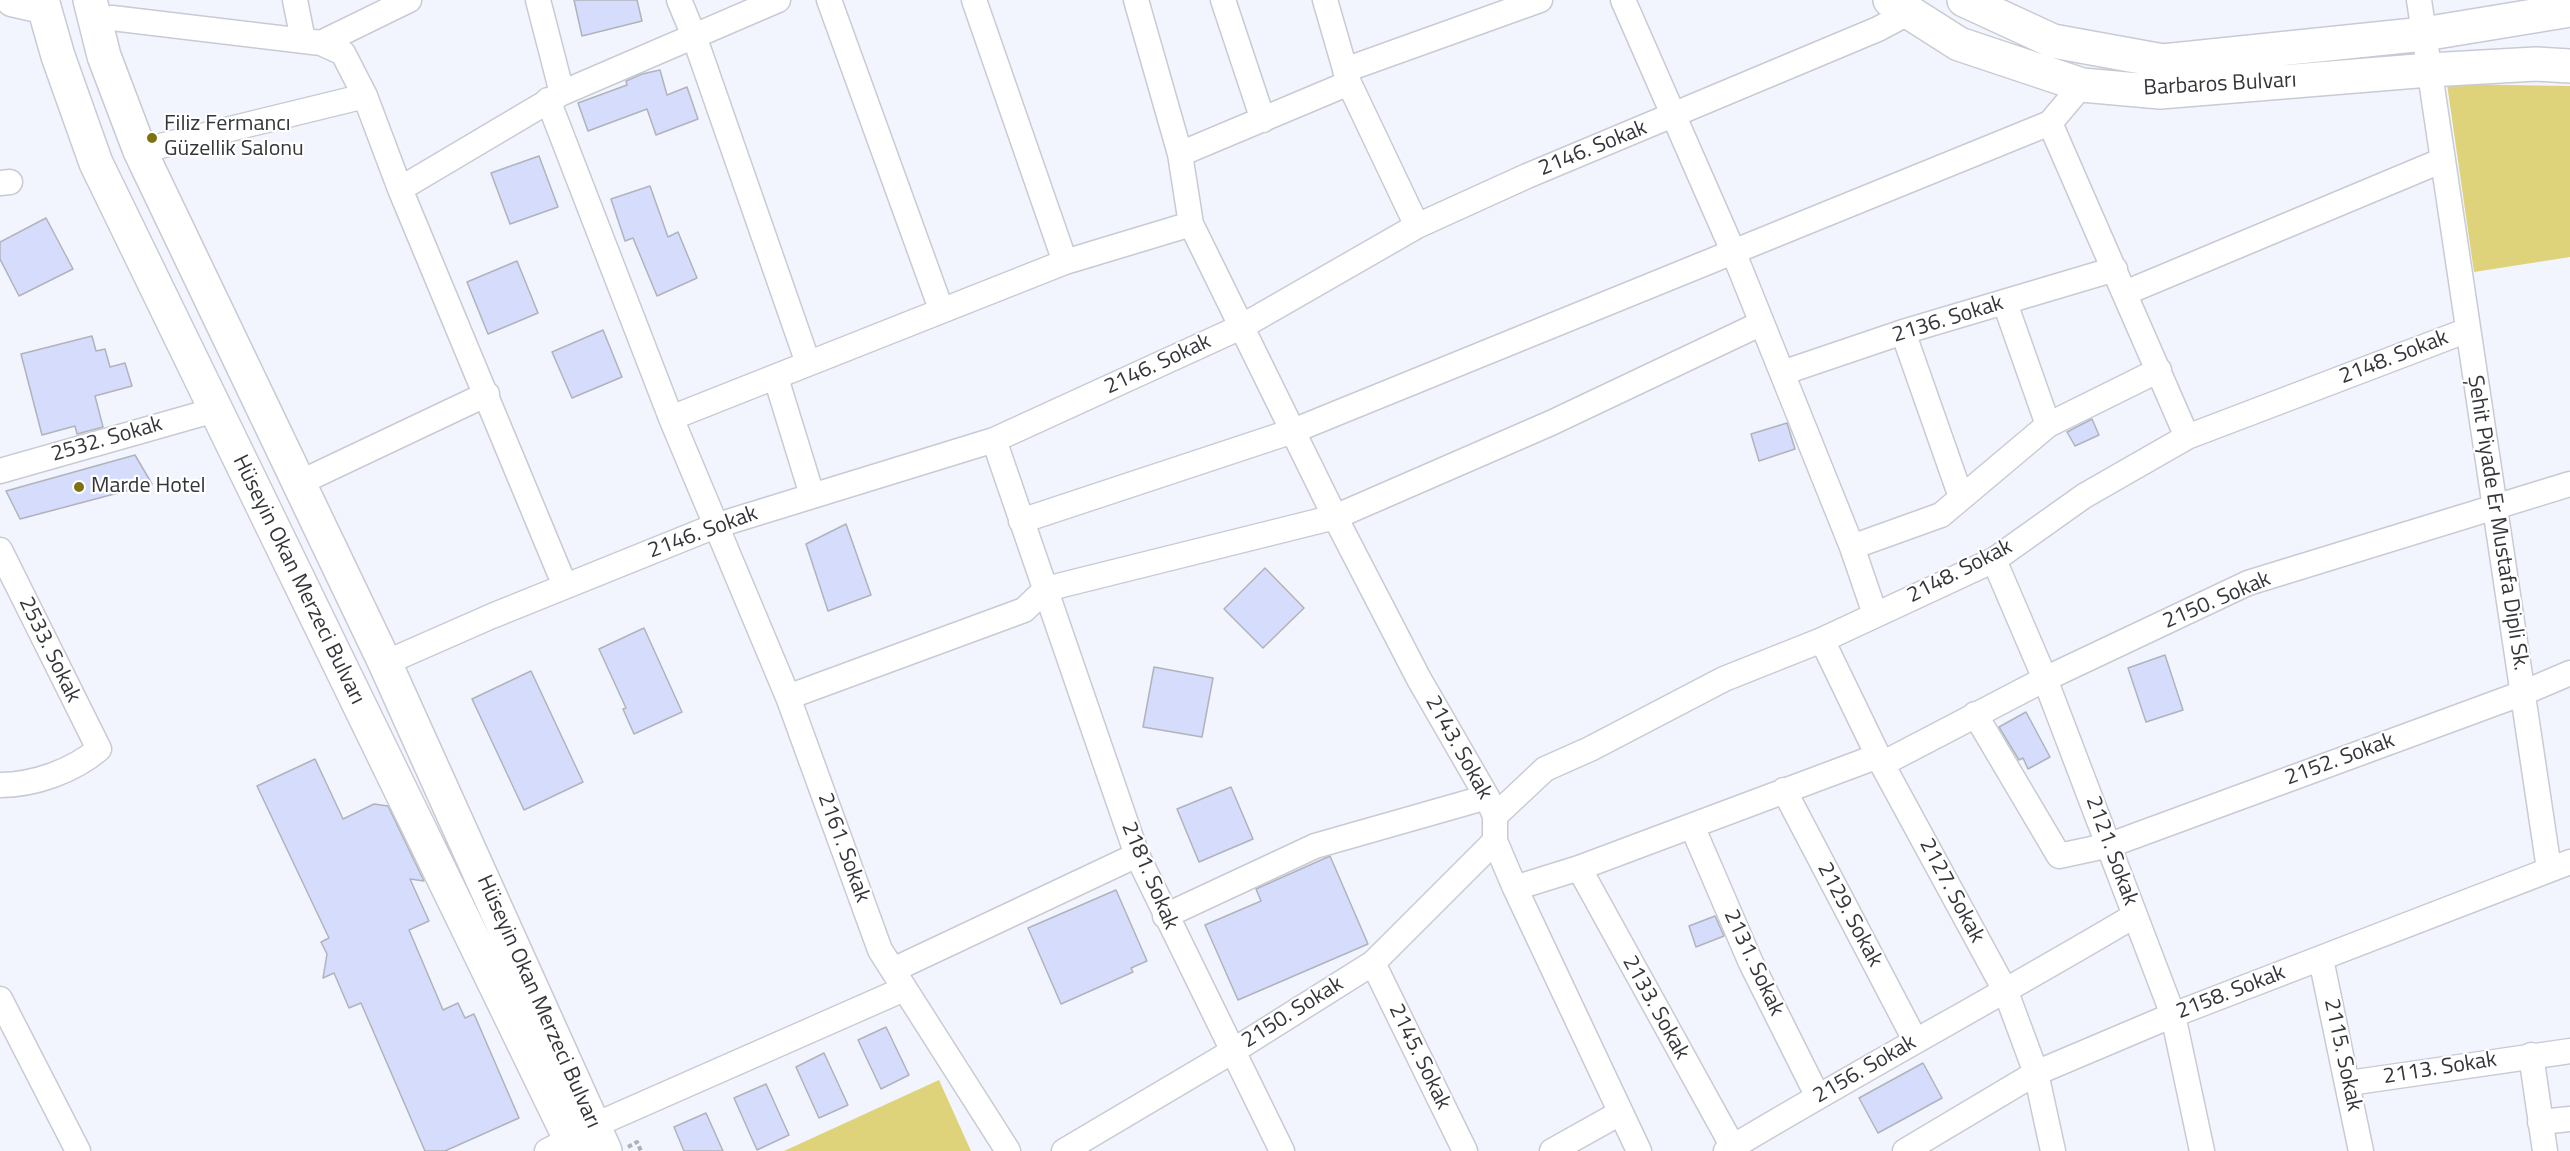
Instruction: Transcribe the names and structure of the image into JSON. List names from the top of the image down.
{
  "streets": {
    "main road": ["Barbaros Bulvarı", "Hüseyin Okan Merzeci Bulvarı"],
    "street": [
      "2146. Sokak",
      "2136. Sokak",
      "2148. Sokak",
      "2532. Sokak",
      "Şehit Piyade Er Mustafa Dipli Sk.",
      "2150. Sokak",
      "2533. Sokak",
      "2143. Sokak",
      "2152. Sokak",
      "2161. Sokak",
      "2121. Sokak",
      "2181. Sokak",
      "2127. Sokak",
      "2129. Sokak",
      "2131. Sokak",
      "2158. Sokak",
      "2133. Sokak",
      "2115. Sokak",
      "2145. Sokak",
      "2113. Sokak",
      "2156. Sokak"
    ]
  },
  "crossings": [
    ["Barbaros Bulvarı", "2146. Sokak"],
    ["Barbaros Bulvarı", "Şehit Piyade Er Mustafa Dipli Sk."],
    ["2146. Sokak", "Hüseyin Okan Merzeci Bulvarı"],
    ["2146. Sokak", "2143. Sokak"],
    ["2146. Sokak", "2161. Sokak"],
    ["2146. Sokak", "2181. Sokak"],
    ["2148. Sokak", "Şehit Piyade Er Mustafa Dipli Sk."],
    ["2148. Sokak", "2143. Sokak"],
    ["2148. Sokak", "2121. Sokak"],
    ["2148. Sokak", "2127. Sokak"],
    ["2532. Sokak", "Hüseyin Okan Merzeci Bulvarı"],
    ["Şehit Piyade Er Mustafa Dipli Sk.", "2150. Sokak"],
    ["Şehit Piyade Er Mustafa Dipli Sk.", "2152. Sokak"],
    ["Şehit Piyade Er Mustafa Dipli Sk.", "2158. Sokak"],
    ["2150. Sokak", "2143. Sokak"],
    ["2150. Sokak", "2152. Sokak"],
    ["2150. Sokak", "2121. Sokak"],
    ["2150. Sokak", "2181. Sokak"],
    ["2150. Sokak", "2127. Sokak"],
    ["2150. Sokak", "2129. Sokak"],
    ["2150. Sokak", "2131. Sokak"],
    ["2150. Sokak", "2133. Sokak"],
    ["2150. Sokak", "2145. Sokak"],
    ["2152. Sokak", "2121. Sokak"],
    ["2121. Sokak", "2158. Sokak"],
    ["2121. Sokak", "2156. Sokak"],
    ["2127. Sokak", "2158. Sokak"],
    ["2127. Sokak", "2156. Sokak"],
    ["2129. Sokak", "2156. Sokak"],
    ["2131. Sokak", "2156. Sokak"],
    ["2158. Sokak", "2115. Sokak"],
    ["2133. Sokak", "2156. Sokak"],
    ["2115. Sokak", "2113. Sokak"]
  ],
  "places": ["Filiz Fermancı Güzellik Salonu", "Marde Hotel"]
}
